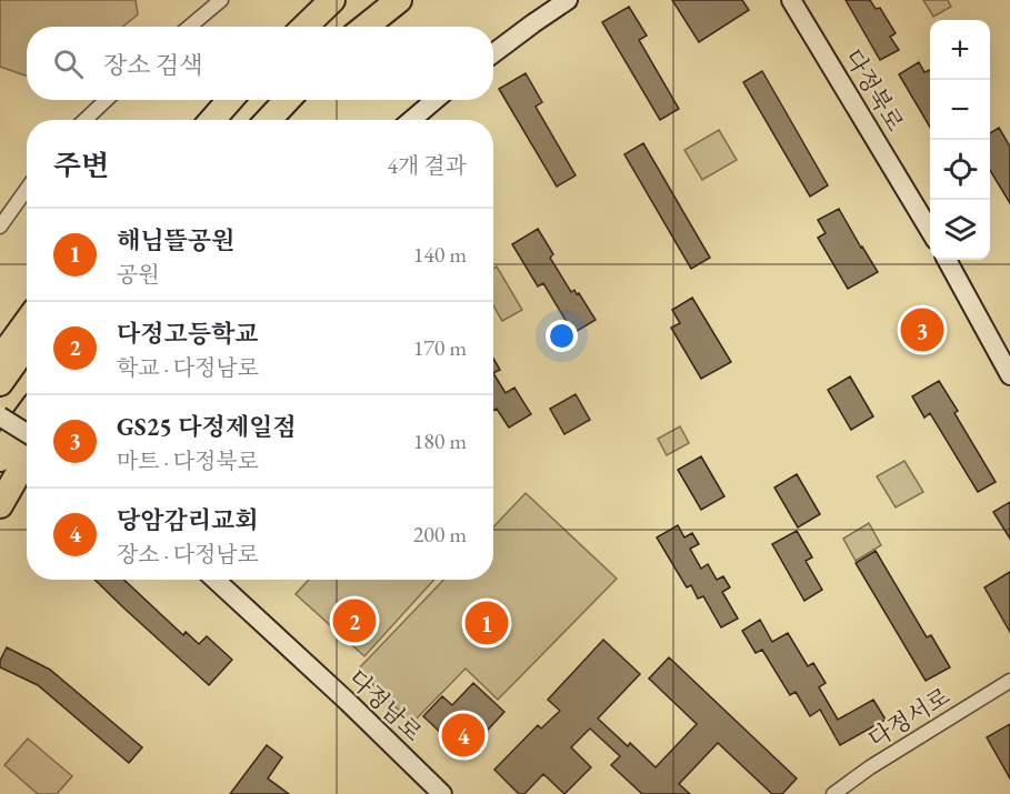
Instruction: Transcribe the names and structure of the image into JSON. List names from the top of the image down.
{
  "streets": {
    "street": ["다정북로", "다정남로", "다정서로"]
  },
  "page": {
    "map_buttons": ["+", "−"],
    "search": "장소 검색",
    "heading": ["주변", "4개 결과"],
    "list": [
      {
        "mark": "1",
        "name": "해님뜰공원",
        "note": "공원",
        "value": "140 m"
      },
      {
        "mark": "2",
        "name": "다정고등학교",
        "note": "학교 · 다정남로",
        "value": "170 m"
      },
      {
        "mark": "3",
        "name": "GS25 다정제일점",
        "note": "마트 · 다정북로",
        "value": "180 m"
      },
      {
        "mark": "4",
        "name": "당암감리교회",
        "note": "장소 · 다정남로",
        "value": "200 m"
      }
    ],
    "pins": [
      "3",
      "2",
      "1",
      "4"
    ]
  }
}
